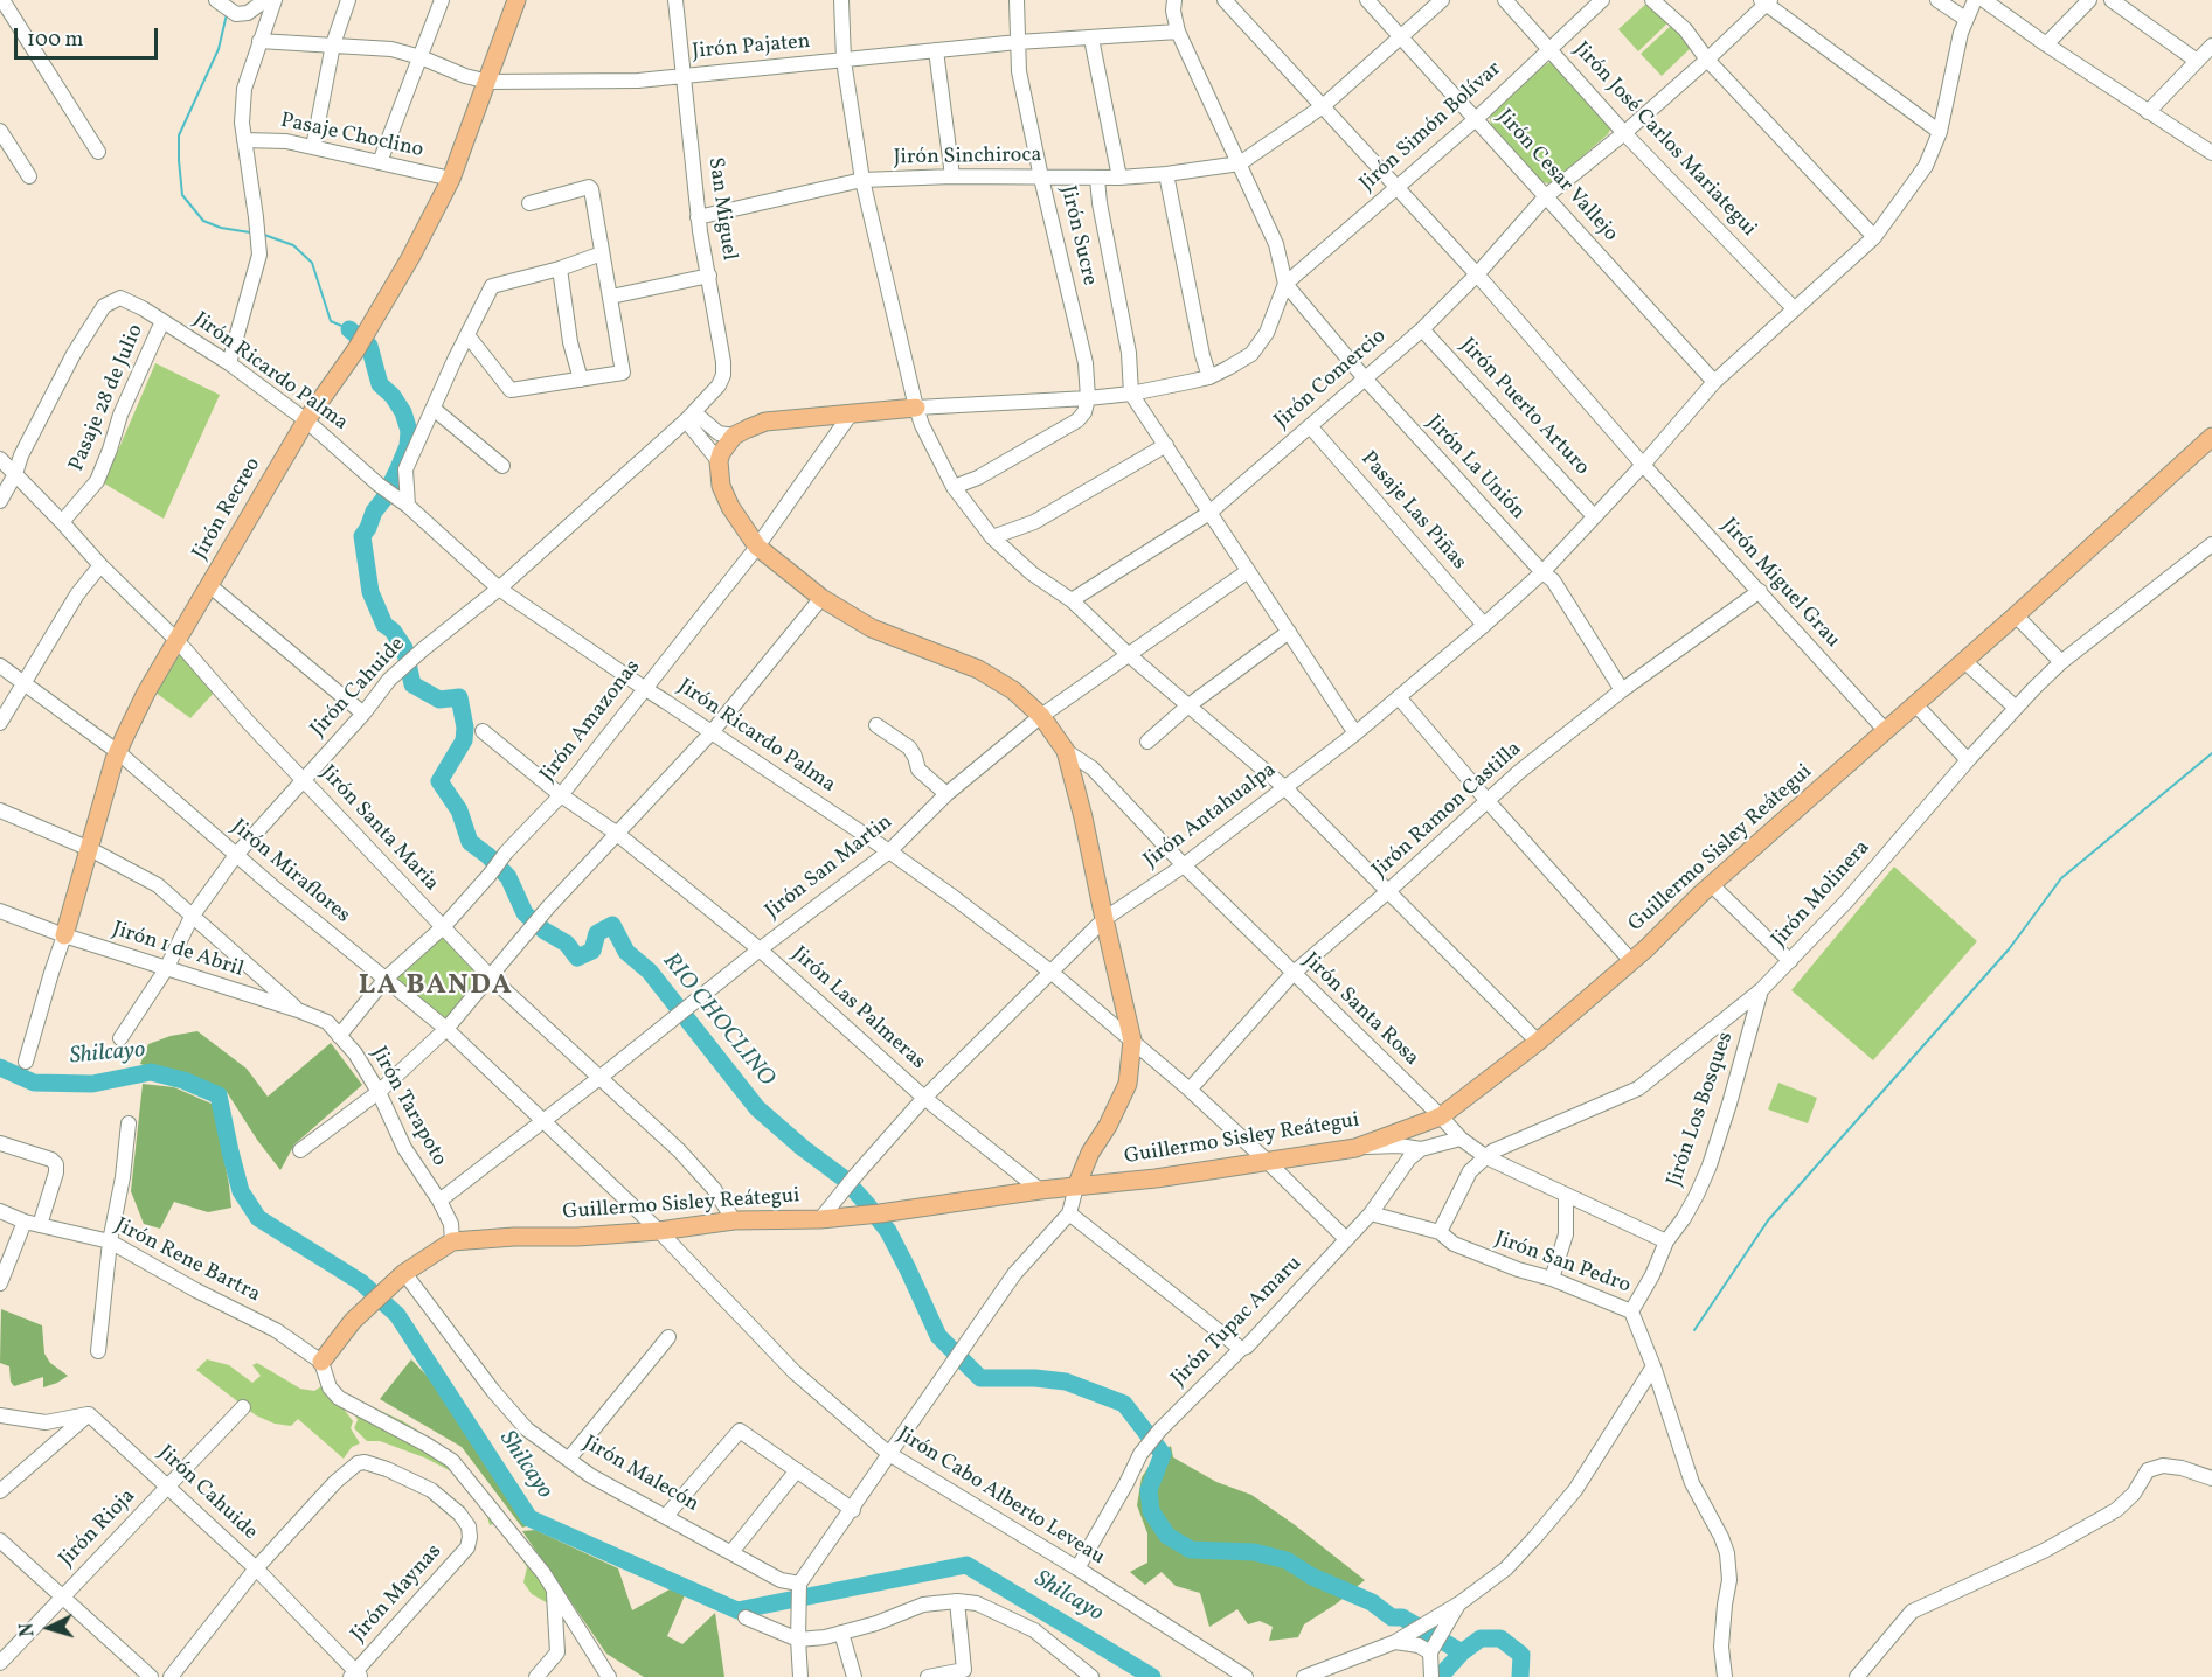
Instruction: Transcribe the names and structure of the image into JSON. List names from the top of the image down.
{
  "streets": {
    "main road": ["Jirón Recreo", "Guillermo Sisley Reátegui"],
    "street": [
      "Jirón Pajaten",
      "Jirón Simón Bolívar",
      "Pasaje Choclino",
      "Jirón José Carlos Mariategui",
      "Jirón Sinchiroca",
      "Jirón Cesar Vallejo",
      "San Miguel",
      "Jirón Sucre",
      "Jirón Ricardo Palma",
      "Jirón Comercio",
      "Pasaje 28 de Julio",
      "Jirón Puerto Arturo",
      "Jirón La Unión",
      "Pasaje Las Piñas",
      "Jirón Miguel Grau",
      "Jirón Cahuide",
      "Jirón Amazonas",
      "Jirón Ramon Castilla",
      "Jirón Antahualpa",
      "Jirón Santa Maria",
      "Jirón San Martin",
      "Jirón Miraflores",
      "Jirón Molinera",
      "Jirón 1 de Abril",
      "Jirón Las Palmeras",
      "Jirón Santa Rosa",
      "Jirón Tarapoto",
      "Jirón Los Bosques",
      "Jirón Rene Bartra",
      "Jirón San Pedro",
      "Jirón Tupac Amaru",
      "Jirón Malecón",
      "Jirón Cabo Alberto Leveau",
      "Jirón Rioja",
      "Jirón Maynas"
    ]
  },
  "crossings": [
    ["Jirón Pajaten", "San Miguel"],
    ["Jirón Pajaten", "Jirón Sucre"],
    ["Jirón Pajaten", "Jirón Recreo"],
    ["Jirón Simón Bolívar", "Jirón José Carlos Mariategui"],
    ["Jirón Simón Bolívar", "Jirón Cesar Vallejo"],
    ["Jirón Simón Bolívar", "Jirón La Unión"],
    ["Jirón Simón Bolívar", "Jirón Miguel Grau"],
    ["Pasaje Choclino", "Jirón Recreo"],
    ["Jirón José Carlos Mariategui", "Jirón Comercio"],
    ["Jirón José Carlos Mariategui", "Jirón Antahualpa"],
    ["Jirón Sinchiroca", "San Miguel"],
    ["Jirón Sinchiroca", "Jirón Sucre"],
    ["Jirón Cesar Vallejo", "Jirón Comercio"],
    ["Jirón Cesar Vallejo", "Jirón Antahualpa"],
    ["San Miguel", "Jirón Cahuide"],
    ["Jirón Ricardo Palma", "Pasaje 28 de Julio"],
    ["Jirón Ricardo Palma", "Jirón Recreo"],
    ["Jirón Ricardo Palma", "Jirón Cahuide"],
    ["Jirón Ricardo Palma", "Jirón Amazonas"],
    ["Jirón Ricardo Palma", "Jirón Ramon Castilla"],
    ["Jirón Ricardo Palma", "Jirón Antahualpa"],
    ["Jirón Ricardo Palma", "Jirón Santa Maria"],
    ["Jirón Ricardo Palma", "Guillermo Sisley Reátegui"],
    ["Jirón Ricardo Palma", "Jirón San Martin"],
    ["Jirón Ricardo Palma", "Jirón Tupac Amaru"],
    ["Jirón Comercio", "Jirón Puerto Arturo"],
    ["Jirón Comercio", "Jirón La Unión"],
    ["Jirón Comercio", "Pasaje Las Piñas"],
    ["Jirón Comercio", "Jirón Miguel Grau"],
    ["Pasaje 28 de Julio", "Jirón Santa Maria"],
    ["Jirón Puerto Arturo", "Jirón Antahualpa"],
    ["Jirón La Unión", "Jirón Ramon Castilla"],
    ["Jirón La Unión", "Jirón Antahualpa"],
    ["Jirón Recreo", "Jirón Santa Maria"],
    ["Jirón Recreo", "Jirón Miraflores"],
    ["Jirón Recreo", "Jirón 1 de Abril"],
    ["Pasaje Las Piñas", "Jirón Antahualpa"],
    ["Jirón Miguel Grau", "Jirón Ramon Castilla"],
    ["Jirón Miguel Grau", "Jirón Antahualpa"],
    ["Jirón Miguel Grau", "Guillermo Sisley Reátegui"],
    ["Jirón Cahuide", "Jirón Santa Maria"],
    ["Jirón Cahuide", "Jirón Miraflores"],
    ["Jirón Cahuide", "Jirón 1 de Abril"],
    ["Jirón Cahuide", "Jirón Rioja"],
    ["Jirón Cahuide", "Jirón Maynas"],
    ["Jirón Amazonas", "Jirón Santa Maria"],
    ["Jirón Amazonas", "Jirón Miraflores"],
    ["Jirón Amazonas", "Jirón 1 de Abril"],
    ["Jirón Amazonas", "Jirón Las Palmeras"],
    ["Jirón Amazonas", "Jirón Tarapoto"],
    ["Jirón Ramon Castilla", "Jirón Santa Rosa"],
    ["Jirón Antahualpa", "Guillermo Sisley Reátegui"],
    ["Jirón Antahualpa", "Jirón Las Palmeras"],
    ["Jirón Antahualpa", "Jirón Santa Rosa"],
    ["Jirón Santa Maria", "Guillermo Sisley Reátegui"],
    ["Jirón Santa Maria", "Jirón San Martin"],
    ["Guillermo Sisley Reátegui", "Jirón Las Palmeras"],
    ["Guillermo Sisley Reátegui", "Jirón Santa Rosa"],
    ["Guillermo Sisley Reátegui", "Jirón Tarapoto"],
    ["Guillermo Sisley Reátegui", "Jirón Rene Bartra"],
    ["Guillermo Sisley Reátegui", "Jirón Malecón"],
    ["Guillermo Sisley Reátegui", "Jirón Cabo Alberto Leveau"],
    ["Jirón San Martin", "Jirón Miraflores"],
    ["Jirón San Martin", "Jirón Las Palmeras"],
    ["Jirón San Martin", "Jirón Tarapoto"],
    ["Jirón San Martin", "Jirón Cabo Alberto Leveau"],
    ["Jirón Miraflores", "Jirón Cabo Alberto Leveau"],
    ["Jirón Molinera", "Jirón Santa Rosa"],
    ["Jirón Molinera", "Jirón Los Bosques"],
    ["Jirón Molinera", "Jirón San Pedro"],
    ["Jirón 1 de Abril", "Jirón Tarapoto"],
    ["Jirón Santa Rosa", "Jirón Los Bosques"],
    ["Jirón Los Bosques", "Jirón San Pedro"],
    ["Jirón San Pedro", "Jirón Tupac Amaru"],
    ["Jirón Tupac Amaru", "Jirón Cabo Alberto Leveau"]
  ],
  "districts": ["LA BANDA"],
  "water": ["RIO CHOCLINO", "Shilcayo"],
  "scale_bar": "100 m",
  "north": "left"
}
